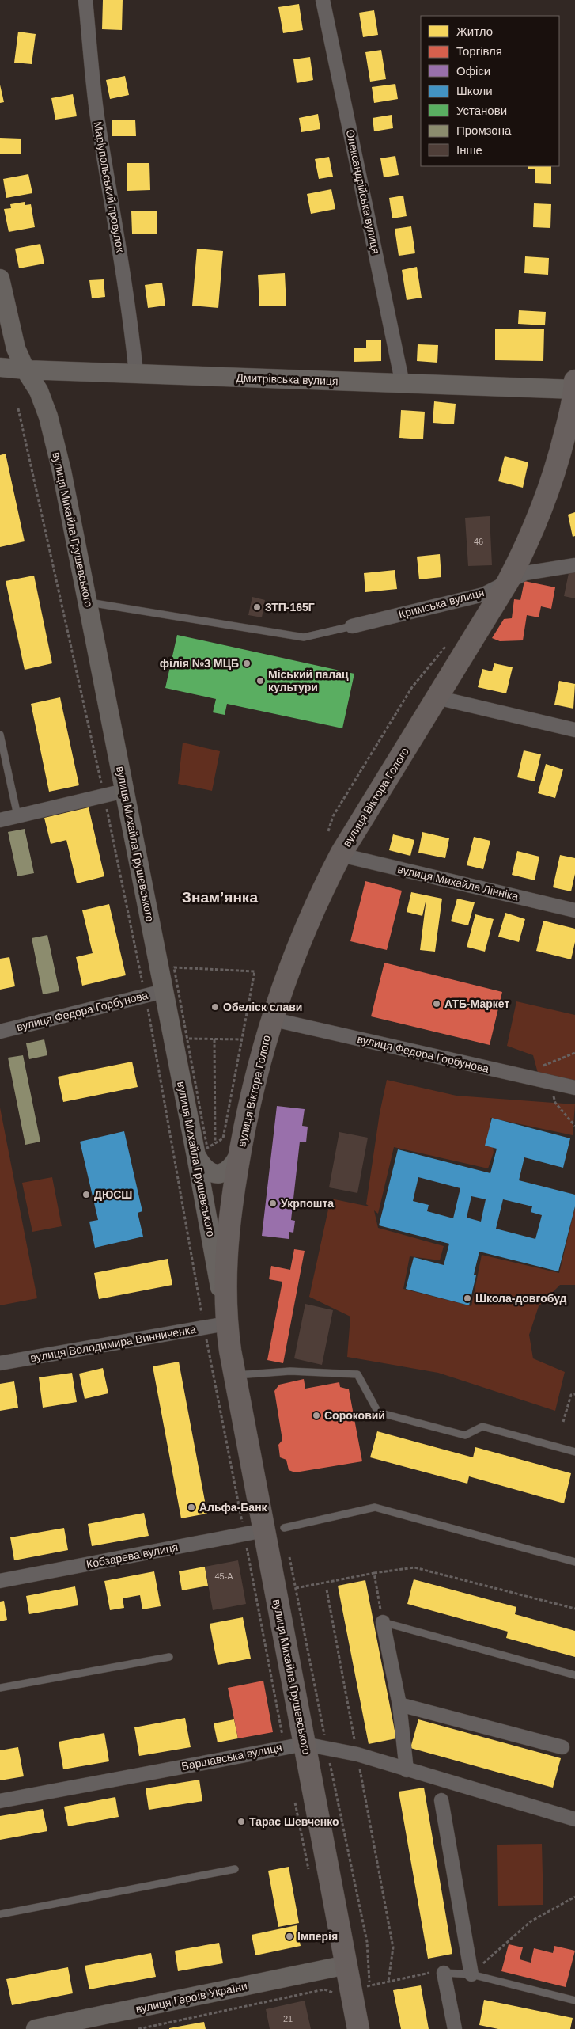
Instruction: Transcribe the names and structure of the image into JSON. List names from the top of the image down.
{
  "streets": {
    "main road": [
      "Дмитрівська вулиця",
      "вулиця Михайла Грушевського",
      "вулиця Віктора Голого",
      "вулиця Героїв України"
    ],
    "street": [
      "Маріупольський провулок",
      "Олександрійська вулиця",
      "Кримська вулиця",
      "вулиця Михайла Лінніка",
      "вулиця Федора Горбунова",
      "вулиця Володимира Винниченка",
      "Кобзарева вулиця",
      "Варшавська вулиця"
    ]
  },
  "crossings": [
    ["Маріупольський провулок", "Дмитрівська вулиця"],
    ["Олександрійська вулиця", "Дмитрівська вулиця"],
    ["Дмитрівська вулиця", "вулиця Михайла Грушевського"],
    ["Дмитрівська вулиця", "вулиця Віктора Голого"],
    ["вулиця Михайла Грушевського", "вулиця Віктора Голого"],
    ["вулиця Михайла Грушевського", "вулиця Федора Горбунова"],
    ["вулиця Михайла Грушевського", "вулиця Володимира Винниченка"],
    ["вулиця Михайла Грушевського", "Кобзарева вулиця"],
    ["вулиця Михайла Грушевського", "Варшавська вулиця"],
    ["вулиця Михайла Грушевського", "вулиця Героїв України"],
    ["Кримська вулиця", "вулиця Віктора Голого"],
    ["вулиця Віктора Голого", "вулиця Михайла Лінніка"],
    ["вулиця Віктора Голого", "вулиця Федора Горбунова"]
  ],
  "districts": ["Знам’янка"],
  "places": [
    "ЗТП-165Г",
    "філія №3 МЦБ",
    "Міський палац культури",
    "АТБ-Маркет",
    "Обеліск слави",
    "ДЮСШ",
    "Укрпошта",
    "Школа-довгобуд",
    "Сороковий",
    "Альфа-Банк",
    "Тарас Шевченко",
    "Імперія"
  ],
  "house_numbers": ["46", "45-А", "21"],
  "legend": [
    "Житло",
    "Торгівля",
    "Офіси",
    "Школи",
    "Установи",
    "Промзона",
    "Інше"
  ]
}
